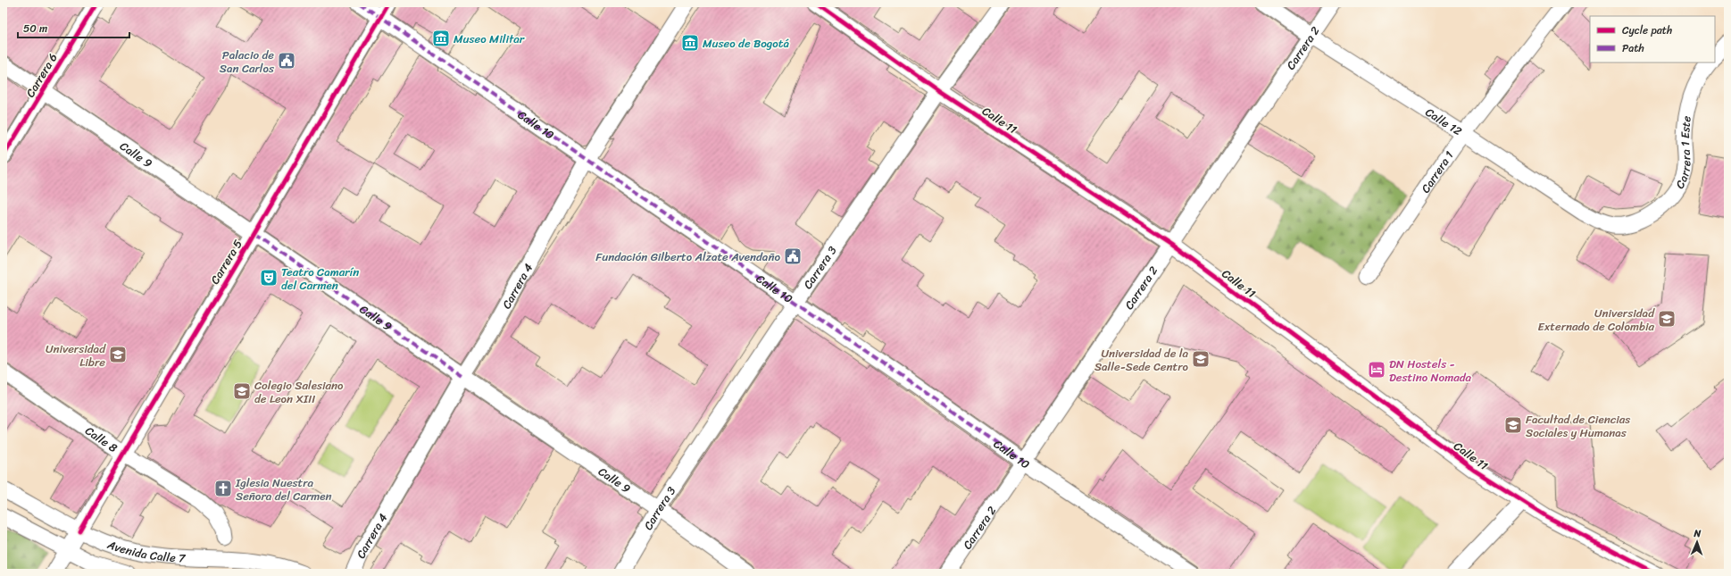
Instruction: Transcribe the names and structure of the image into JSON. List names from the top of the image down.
{
  "streets": {
    "street": [
      "Carrera 2",
      "Carrera 6",
      "Calle 11",
      "Calle 12",
      "Calle 10",
      "Carrera 1 Este",
      "Calle 9",
      "Carrera 1",
      "Carrera 5",
      "Carrera 3",
      "Carrera 4",
      "Calle 8",
      "Avenida Calle 7"
    ]
  },
  "crossings": [
    ["Carrera 2", "Calle 11"],
    ["Carrera 2", "Calle 12"],
    ["Carrera 2", "Calle 10"],
    ["Carrera 6", "Calle 9"],
    ["Calle 11", "Carrera 3"],
    ["Calle 12", "Carrera 1 Este"],
    ["Calle 12", "Carrera 1"],
    ["Calle 10", "Carrera 5"],
    ["Calle 10", "Carrera 3"],
    ["Calle 10", "Carrera 4"],
    ["Calle 9", "Carrera 5"],
    ["Calle 9", "Carrera 3"],
    ["Calle 9", "Carrera 4"],
    ["Carrera 5", "Calle 8"],
    ["Carrera 5", "Avenida Calle 7"]
  ],
  "places": {
    "museum": ["Museo Militar", "Museo de Bogotá"],
    "public building": ["Palacio de San Carlos", "Fundación Gilberto Alzate Avendaño"],
    "theatre": ["Teatro Camarín del Carmen"],
    "school or university": [
      "Universidad Externado de Colombia",
      "Universidad Libre",
      "Universidad de la Salle-Sede Centro",
      "Colegio Salesiano de Leon XIII",
      "Facultad de Ciencias Sociales y Humanas"
    ],
    "hotel": ["DN Hostels - Destino Nomada"],
    "church": ["Iglesia Nuestra Señora del Carmen"]
  },
  "legend": ["Cycle path", "Path"],
  "scale_bar": "50 m",
  "north": "top"
}
